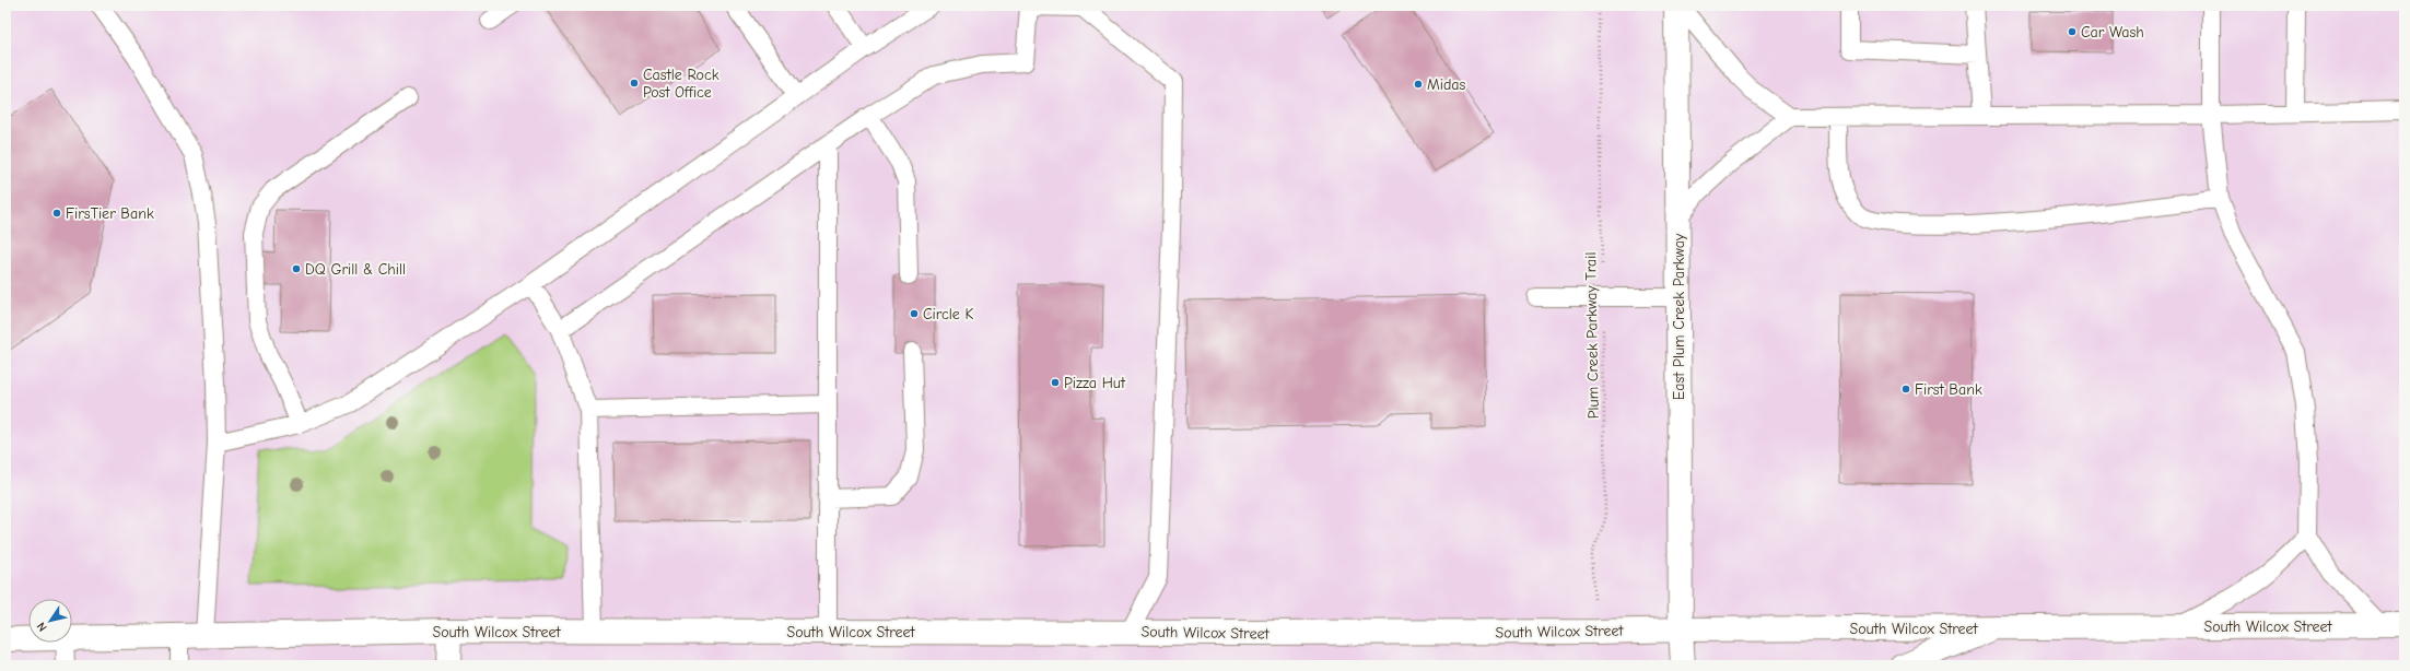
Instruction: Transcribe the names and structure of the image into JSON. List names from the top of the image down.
{
  "streets": {
    "main road": ["East Plum Creek Parkway", "South Wilcox Street"],
    "path": ["Plum Creek Parkway Trail"]
  },
  "crossings": [
    ["East Plum Creek Parkway", "South Wilcox Street"],
    ["Plum Creek Parkway Trail", "South Wilcox Street"]
  ],
  "places": [
    "Car Wash",
    "Castle Rock Post Office",
    "Midas",
    "FirsTier Bank",
    "DQ Grill & Chill",
    "Circle K",
    "Pizza Hut",
    "First Bank"
  ],
  "north": "bottom left"
}
